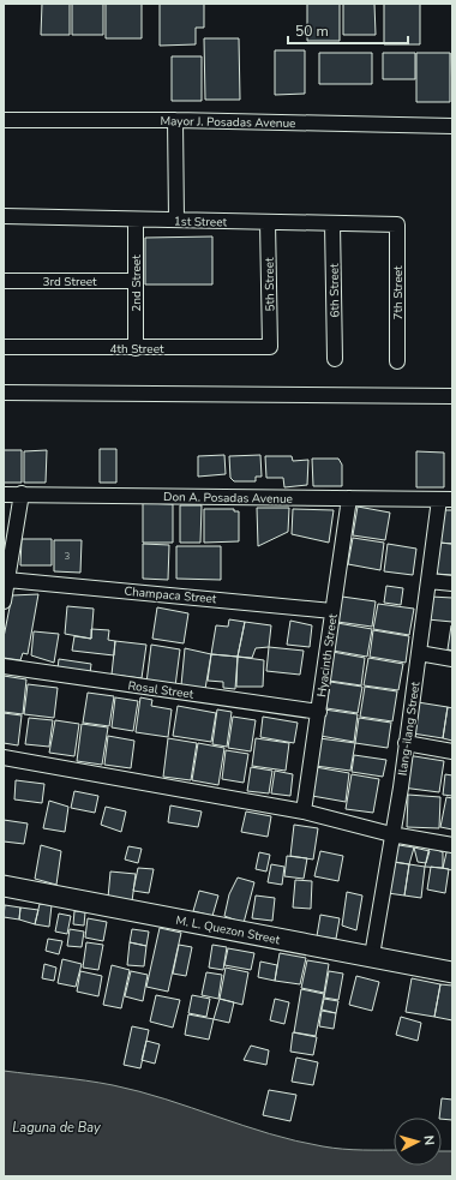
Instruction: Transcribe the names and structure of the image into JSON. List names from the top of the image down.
{
  "streets": {
    "main road": ["M. L. Quezon Street"],
    "street": [
      "Mayor J. Posadas Avenue",
      "1st Street",
      "3rd Street",
      "2nd Street",
      "5th Street",
      "6th Street",
      "7th Street",
      "4th Street",
      "Don A. Posadas Avenue",
      "Champaca Street",
      "Hyacinth Street",
      "Rosal Street",
      "Ilang-ilang Street"
    ]
  },
  "crossings": [
    ["1st Street", "2nd Street"],
    ["1st Street", "5th Street"],
    ["1st Street", "6th Street"],
    ["1st Street", "7th Street"],
    ["3rd Street", "2nd Street"],
    ["2nd Street", "4th Street"],
    ["5th Street", "4th Street"],
    ["Don A. Posadas Avenue", "Hyacinth Street"],
    ["Don A. Posadas Avenue", "Ilang-ilang Street"],
    ["Champaca Street", "Hyacinth Street"],
    ["Hyacinth Street", "Rosal Street"],
    ["Ilang-ilang Street", "M. L. Quezon Street"]
  ],
  "water": ["Laguna de Bay"],
  "house_numbers": ["3"],
  "scale_bar": "50 m",
  "north": "right"
}
